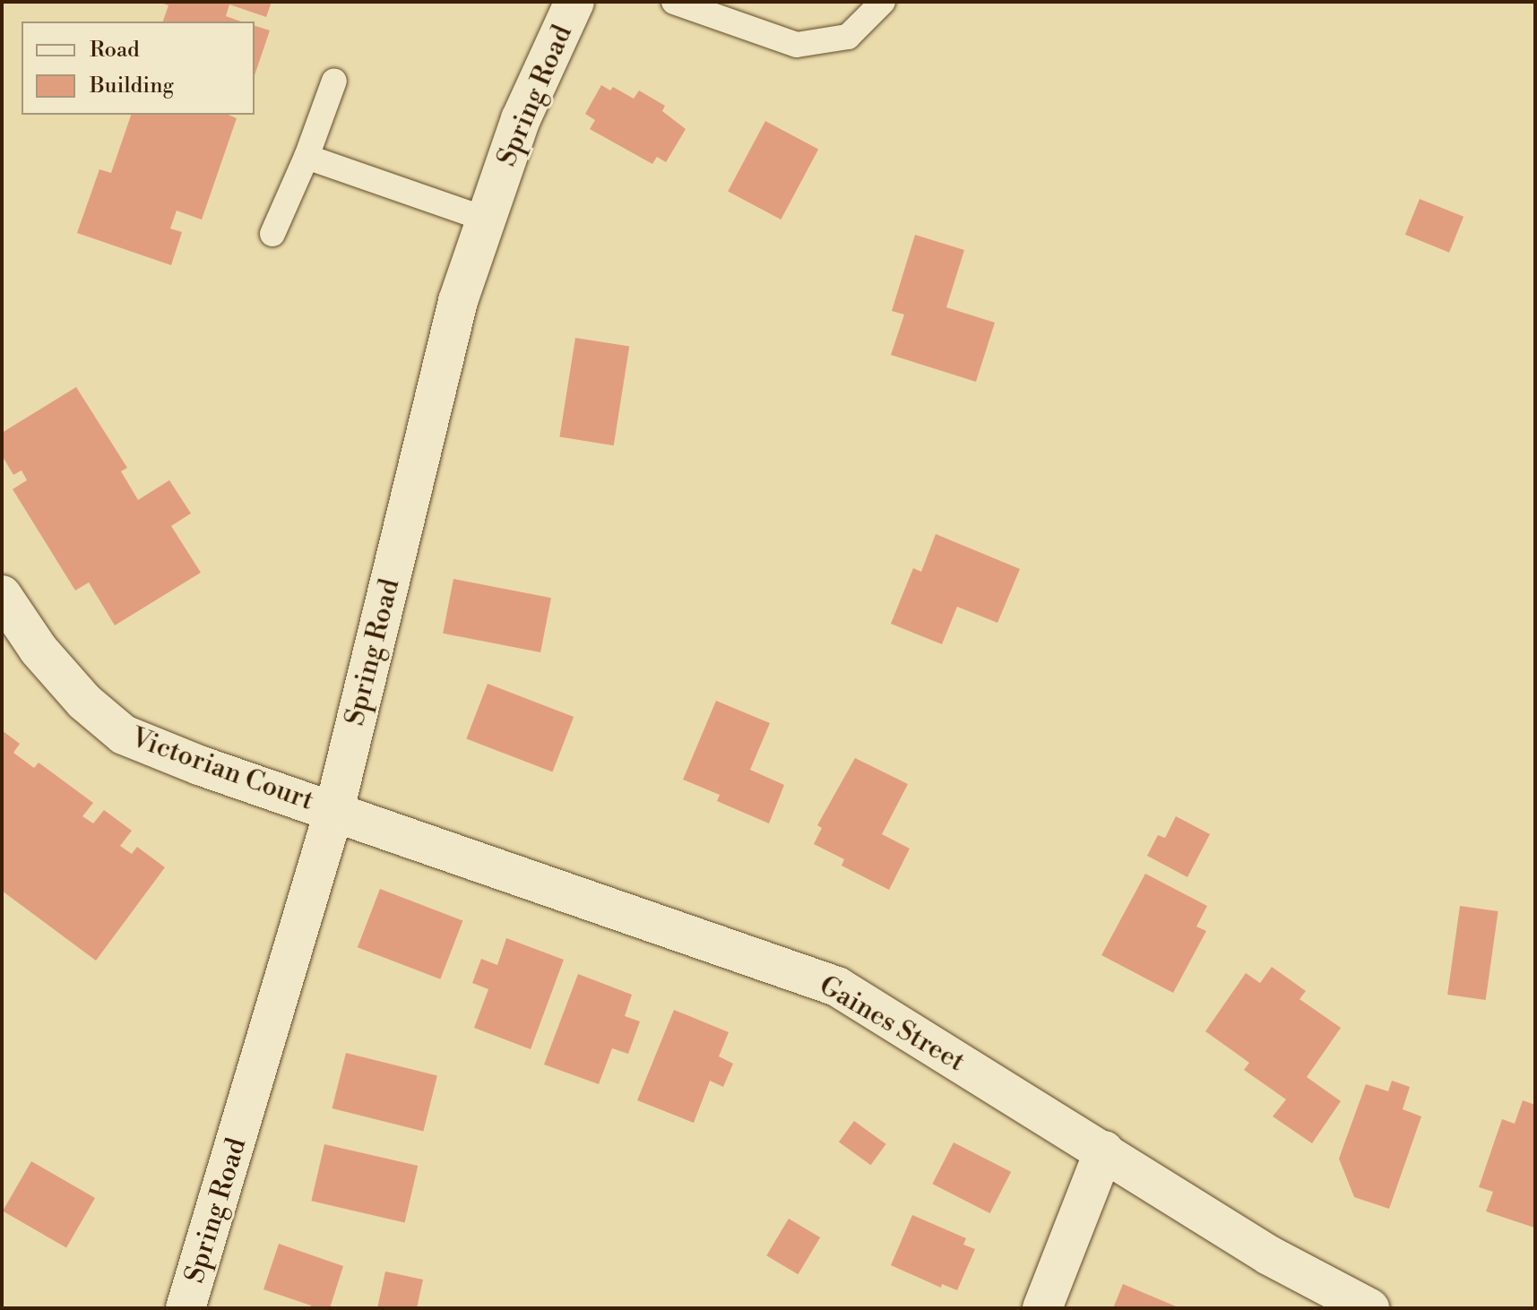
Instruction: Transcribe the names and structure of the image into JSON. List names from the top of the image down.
{
  "streets": {
    "street": ["Spring Road", "Victorian Court", "Gaines Street"]
  },
  "crossings": [
    ["Spring Road", "Victorian Court"],
    ["Spring Road", "Gaines Street"],
    ["Victorian Court", "Gaines Street"]
  ],
  "legend": ["Road", "Building"]
}
